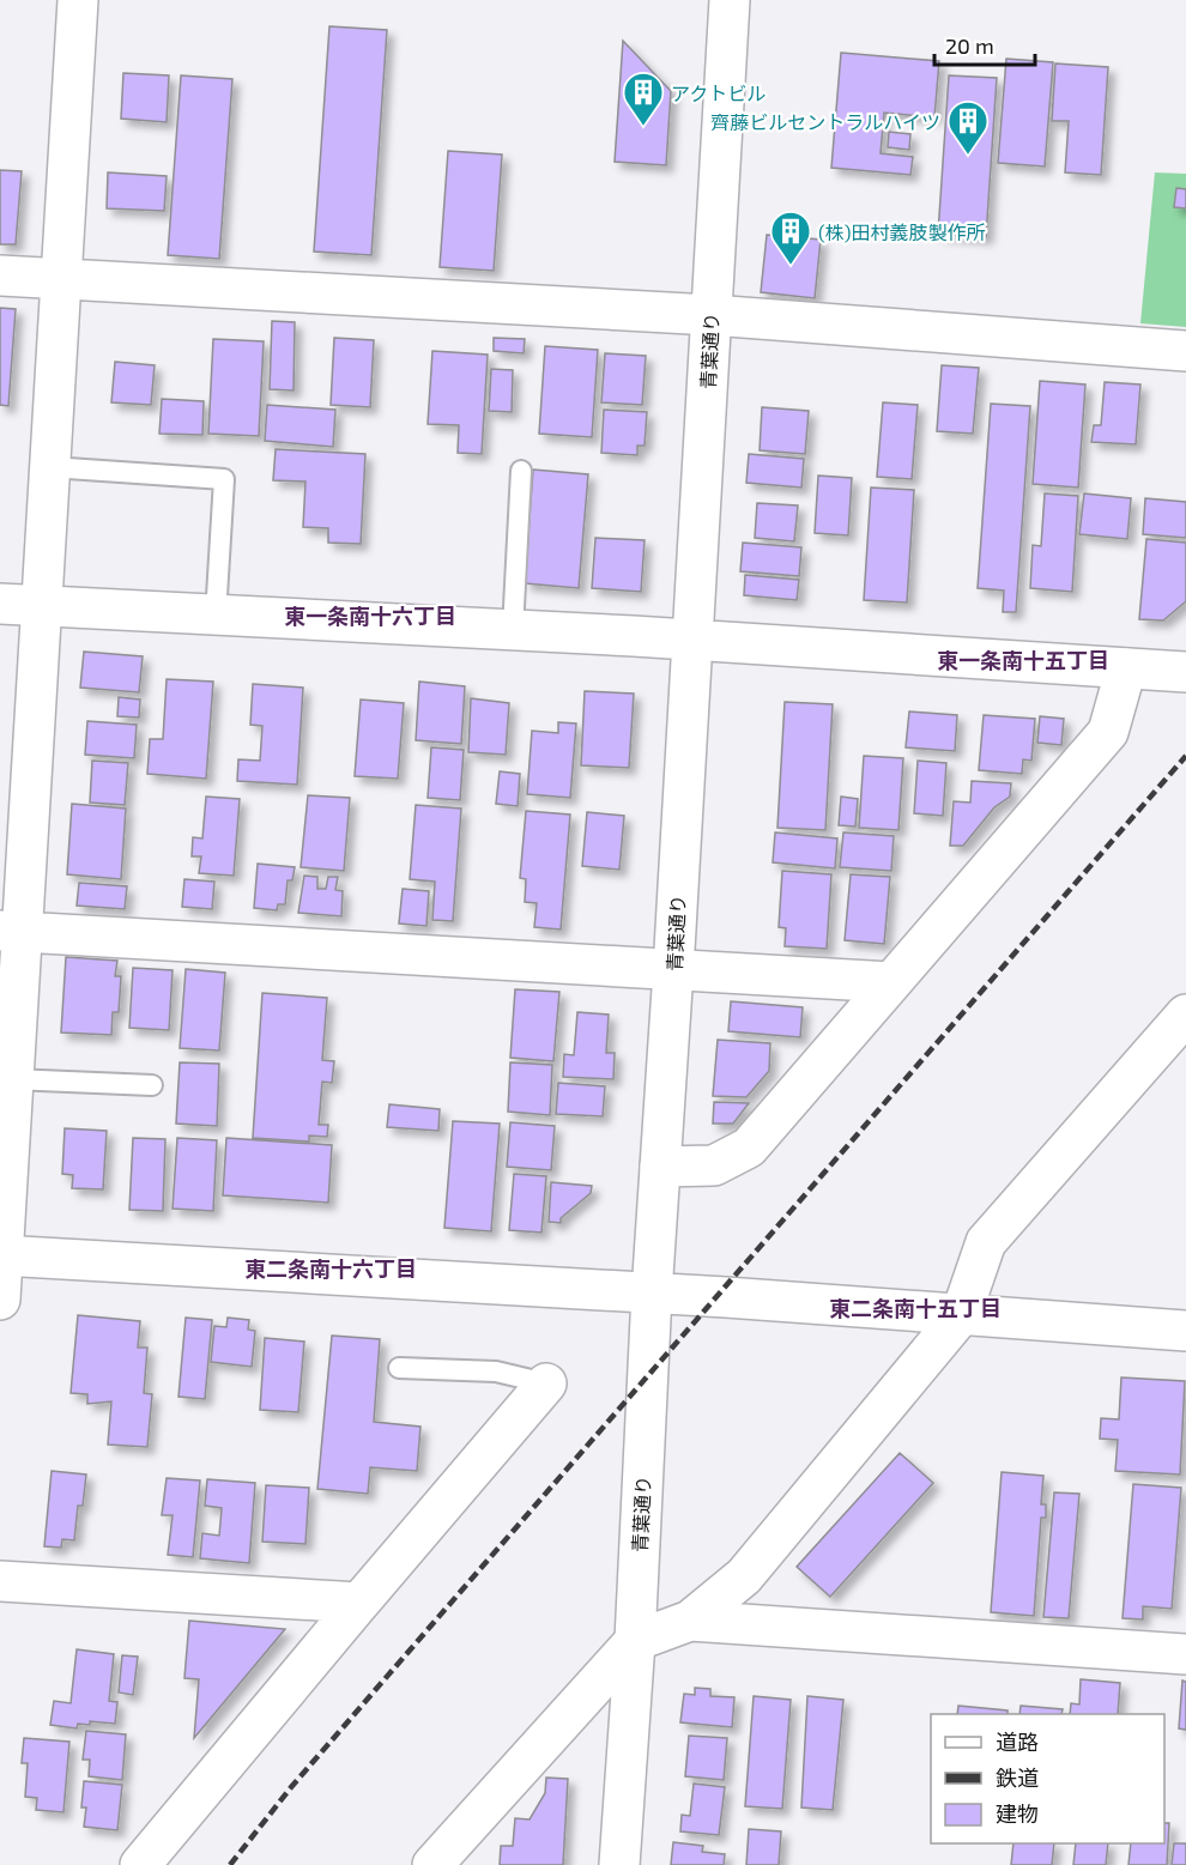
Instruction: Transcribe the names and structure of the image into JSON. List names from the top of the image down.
{
  "streets": {
    "street": ["青葉通り"]
  },
  "districts": [
    "東一条南十六丁目",
    "東一条南十五丁目",
    "東二条南十六丁目",
    "東二条南十五丁目"
  ],
  "places": {
    "building": ["アクトビル", "齊藤ビルセントラルハイツ", "(株)田村義肢製作所"]
  },
  "legend": ["道路", "鉄道", "建物"],
  "scale_bar": "20 m"
}
